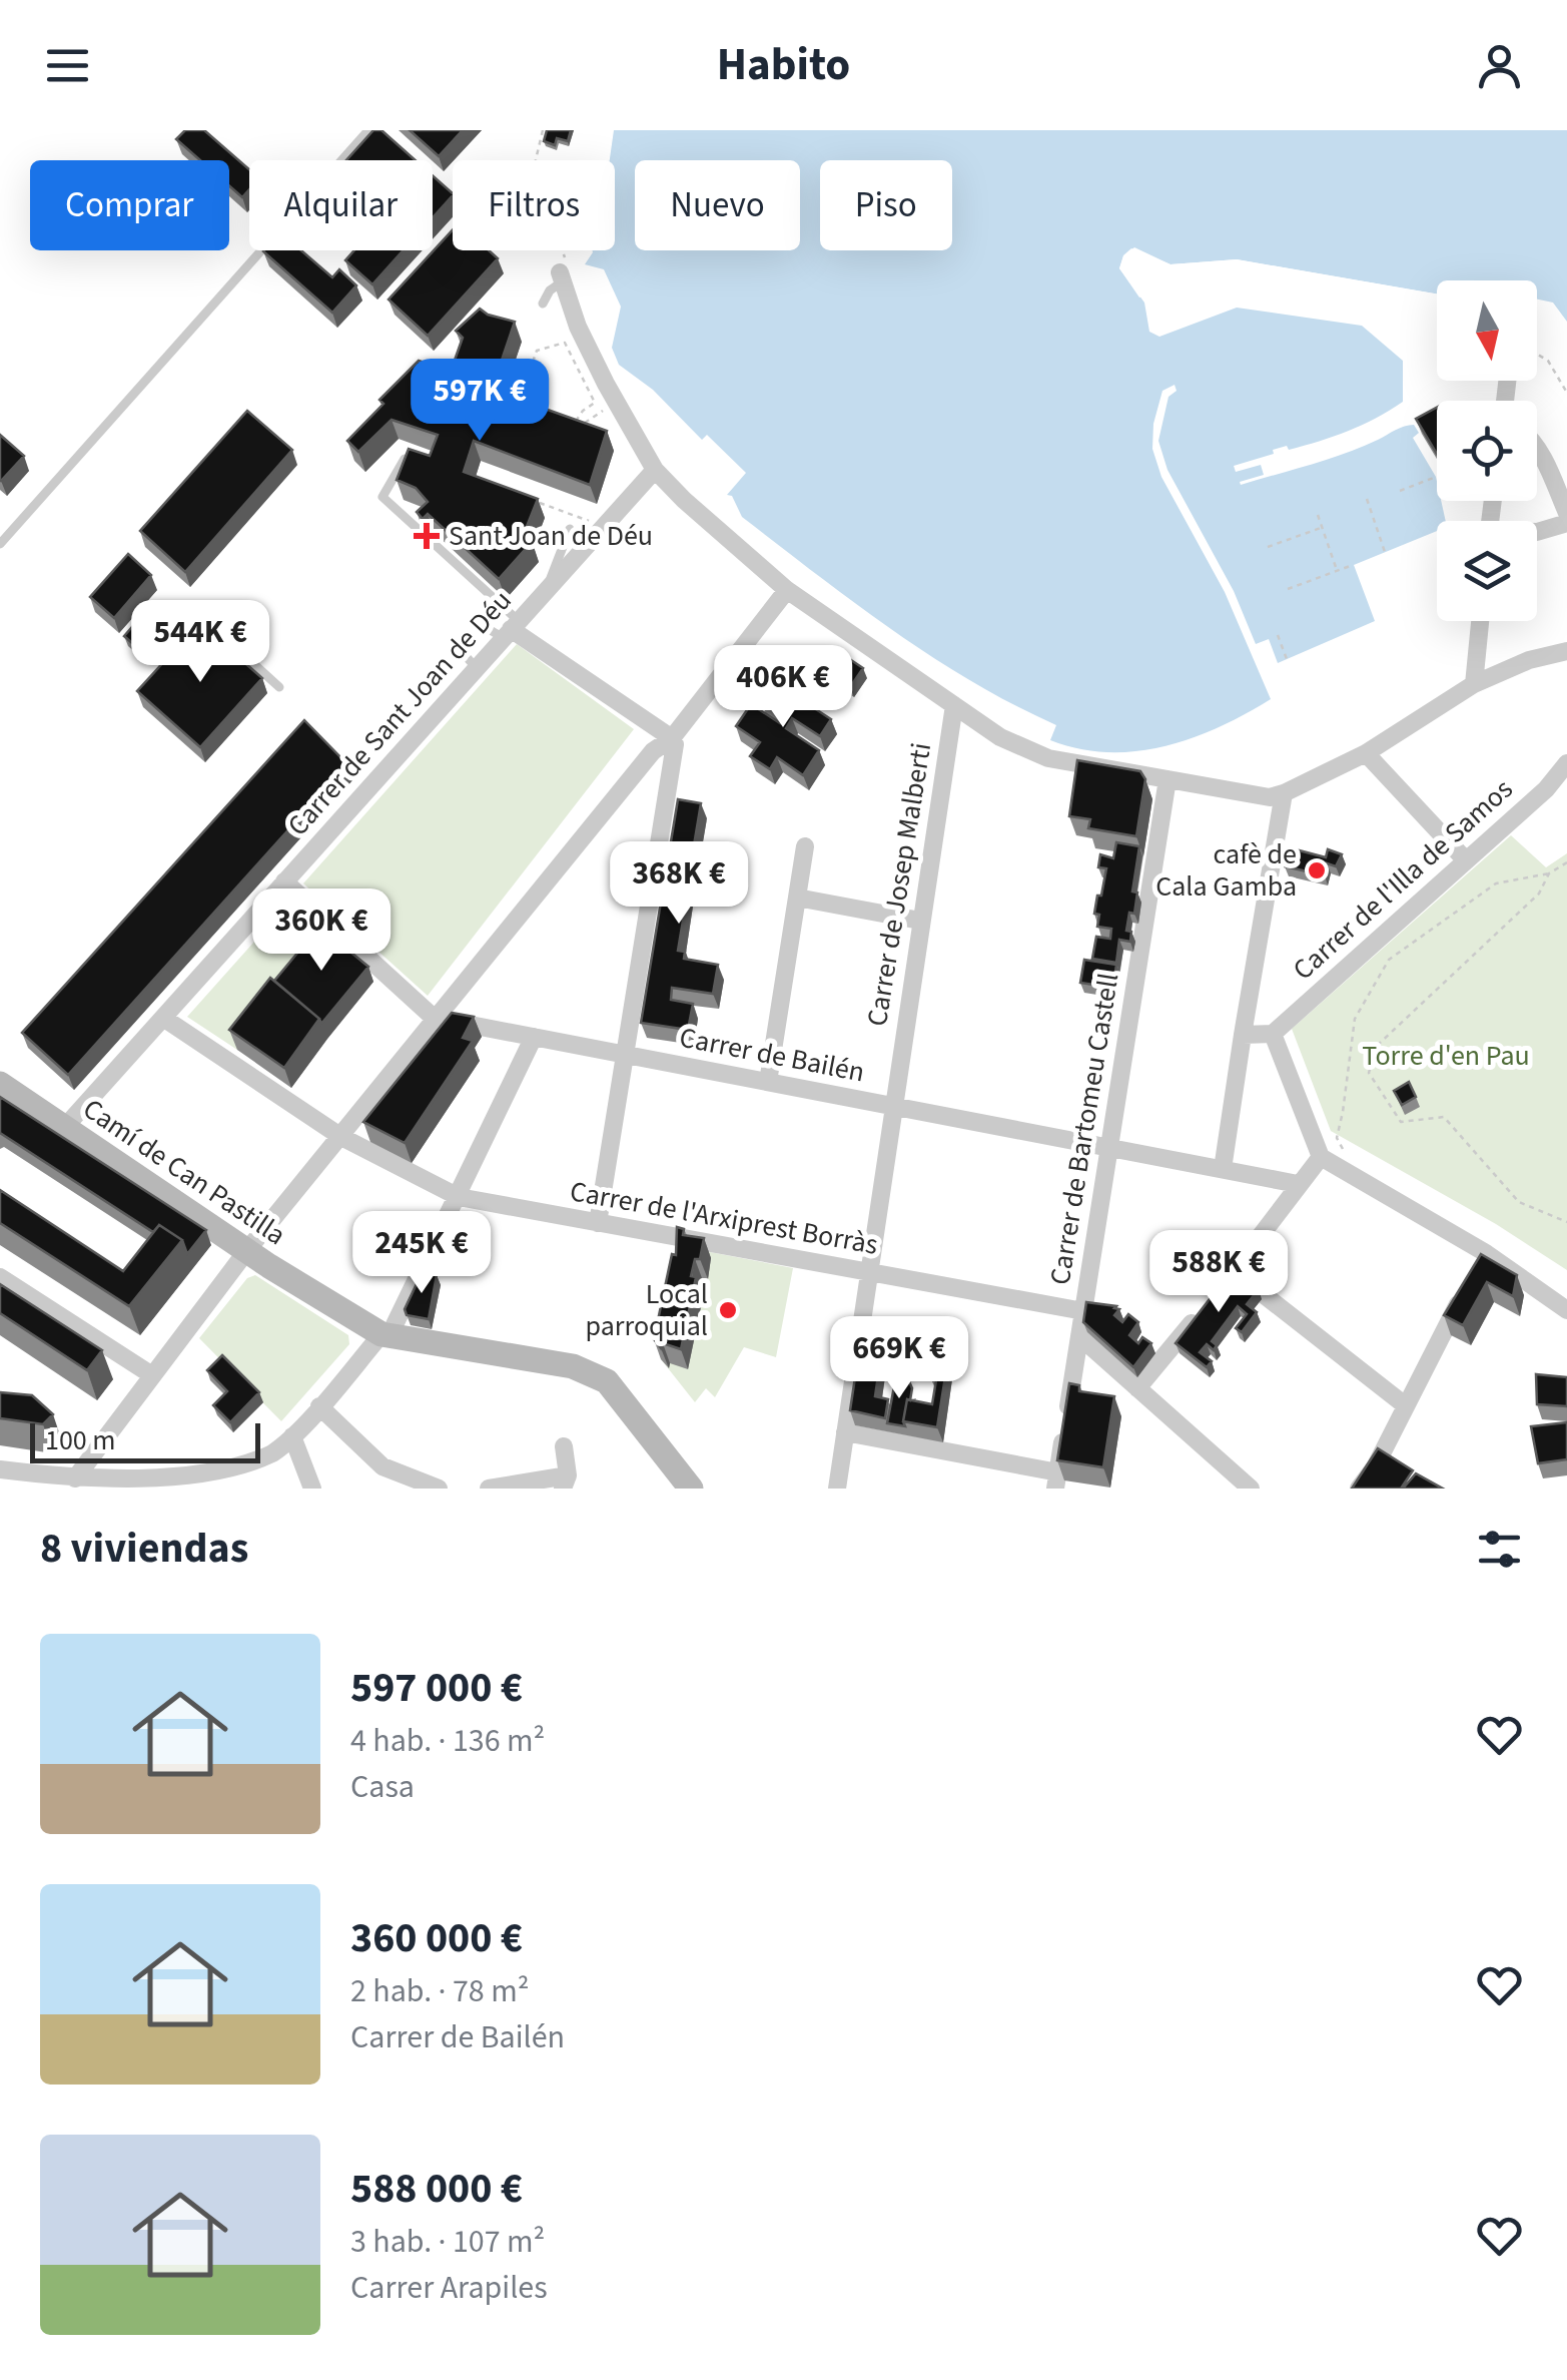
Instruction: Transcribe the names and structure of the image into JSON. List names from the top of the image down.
{
  "streets": {
    "street": [
      "Carrer de Sant Joan de Déu",
      "Carrer de l'Illa de Samos",
      "Carrer de Josep Malberti",
      "Carrer de Bailén",
      "Carrer de Bartomeu Castell",
      "Camí de Can Pastilla",
      "Carrer de l'Arxiprest Borràs"
    ]
  },
  "crossings": [
    ["Carrer de Sant Joan de Déu", "Camí de Can Pastilla"],
    ["Carrer de Sant Joan de Déu", "Carrer de l'Arxiprest Borràs"],
    ["Carrer de Josep Malberti", "Carrer de Bailén"],
    ["Carrer de Josep Malberti", "Carrer de l'Arxiprest Borràs"],
    ["Carrer de Bailén", "Carrer de Bartomeu Castell"],
    ["Carrer de Bartomeu Castell", "Carrer de l'Arxiprest Borràs"]
  ],
  "parks": ["Torre d'en Pau"],
  "places": {
    "health": ["Sant Joan de Déu"],
    "other": ["cafè de Cala Gamba", "Local parroquial"]
  },
  "scale_bar": "100 m",
  "north": "bottom",
  "page": {
    "header": "Habito",
    "chip": [
      "Comprar",
      "Alquilar",
      "Filtros",
      "Nuevo",
      "Piso"
    ],
    "price": [
      "597K €",
      "544K €",
      "406K €",
      "368K €",
      "360K €",
      "245K €",
      "588K €",
      "669K €"
    ],
    "scale": "100 m",
    "heading": "8 viviendas",
    "list": [
      {
        "name": "597 000 €",
        "note": "4 hab. · 136 m² · Casa"
      },
      {
        "name": "360 000 €",
        "note": "2 hab. · 78 m² · Carrer de Bailén"
      },
      {
        "name": "588 000 €",
        "note": "3 hab. · 107 m² · Carrer Arapiles"
      }
    ]
  }
}
